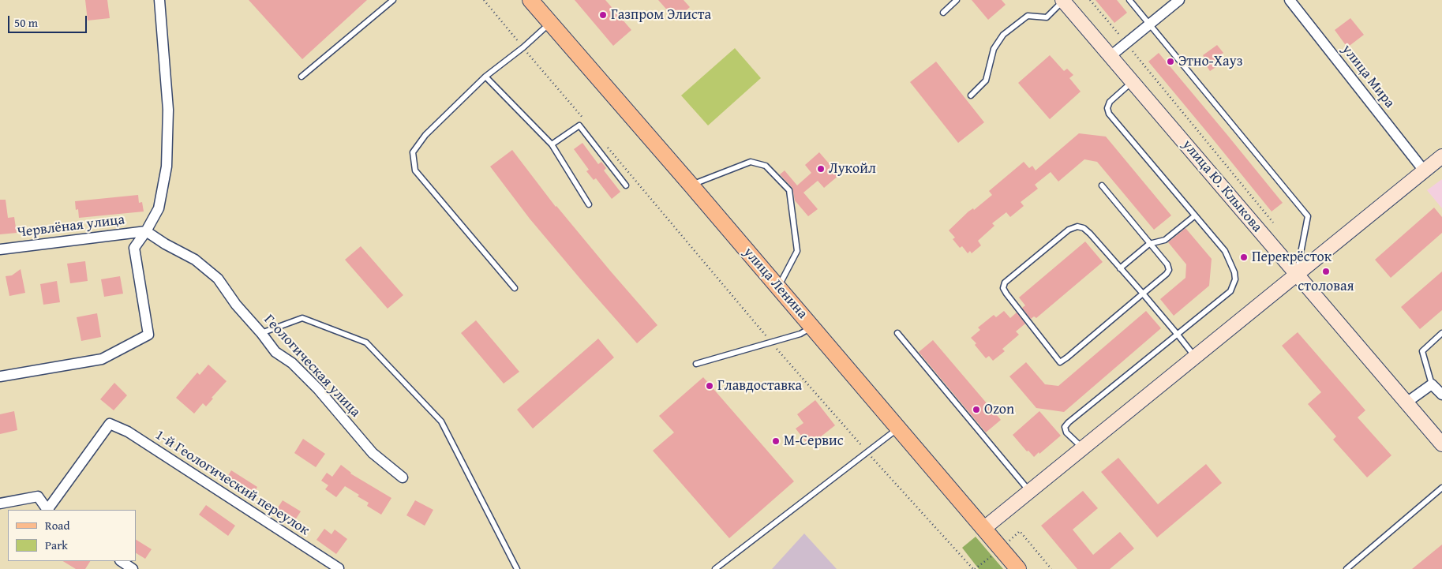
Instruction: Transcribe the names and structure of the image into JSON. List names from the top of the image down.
{
  "streets": {
    "main road": ["улица Ю. Клыкова", "улица Ленина"],
    "street": [
      "улица Мира",
      "Червлёная улица",
      "Геологическая улица",
      "1-й Геологический переулок"
    ]
  },
  "crossings": [
    ["Червлёная улица", "Геологическая улица"]
  ],
  "places": [
    "Газпром Элиста",
    "Этно-Хауз",
    "Лукойл",
    "Перекрёсток",
    "столовая",
    "Главдоставка",
    "Ozon",
    "М-Сервис"
  ],
  "legend": ["Road", "Park"],
  "scale_bar": "50 m"
}
